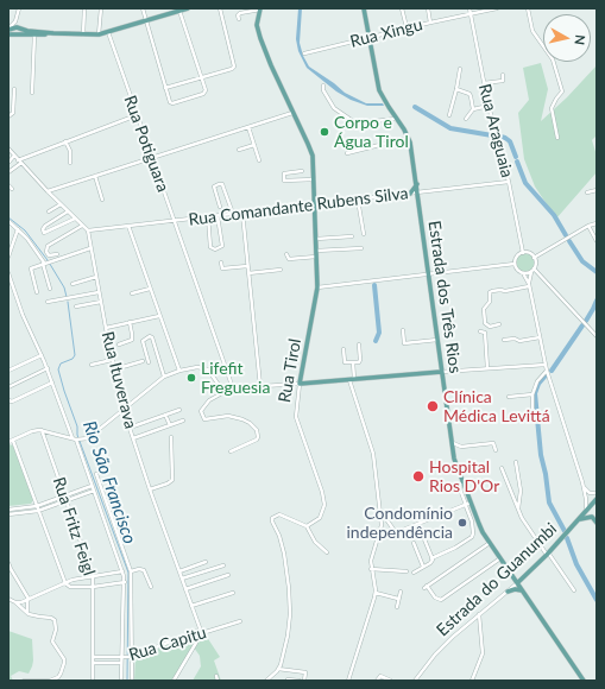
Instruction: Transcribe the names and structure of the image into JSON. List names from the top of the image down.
{
  "streets": {
    "main road": ["Estrada dos Três Rios", "Rua Tirol", "Estrada do Guanumbi"],
    "street": [
      "Rua Xingu",
      "Rua Araguaia",
      "Rua Potiguara",
      "Rua Comandante Rubens Silva",
      "Rua Ituverava",
      "Rua Fritz Feigl",
      "Rua Capitu"
    ]
  },
  "crossings": [
    ["Rua Xingu", "Rua Araguaia"],
    ["Rua Xingu", "Estrada dos Três Rios"],
    ["Rua Araguaia", "Rua Comandante Rubens Silva"],
    ["Rua Potiguara", "Rua Comandante Rubens Silva"],
    ["Rua Comandante Rubens Silva", "Estrada dos Três Rios"],
    ["Rua Comandante Rubens Silva", "Rua Tirol"],
    ["Rua Comandante Rubens Silva", "Rua Ituverava"],
    ["Estrada dos Três Rios", "Estrada do Guanumbi"],
    ["Rua Ituverava", "Rua Capitu"],
    ["Rua Fritz Feigl", "Rua Capitu"]
  ],
  "water": ["Rio São Francisco"],
  "places": [
    "Corpo e Água Tirol",
    "Lifefit Freguesia",
    "Clínica Médica Levittá",
    "Hospital Rios D'Or",
    "Condomínio independência"
  ],
  "north": "right"
}
